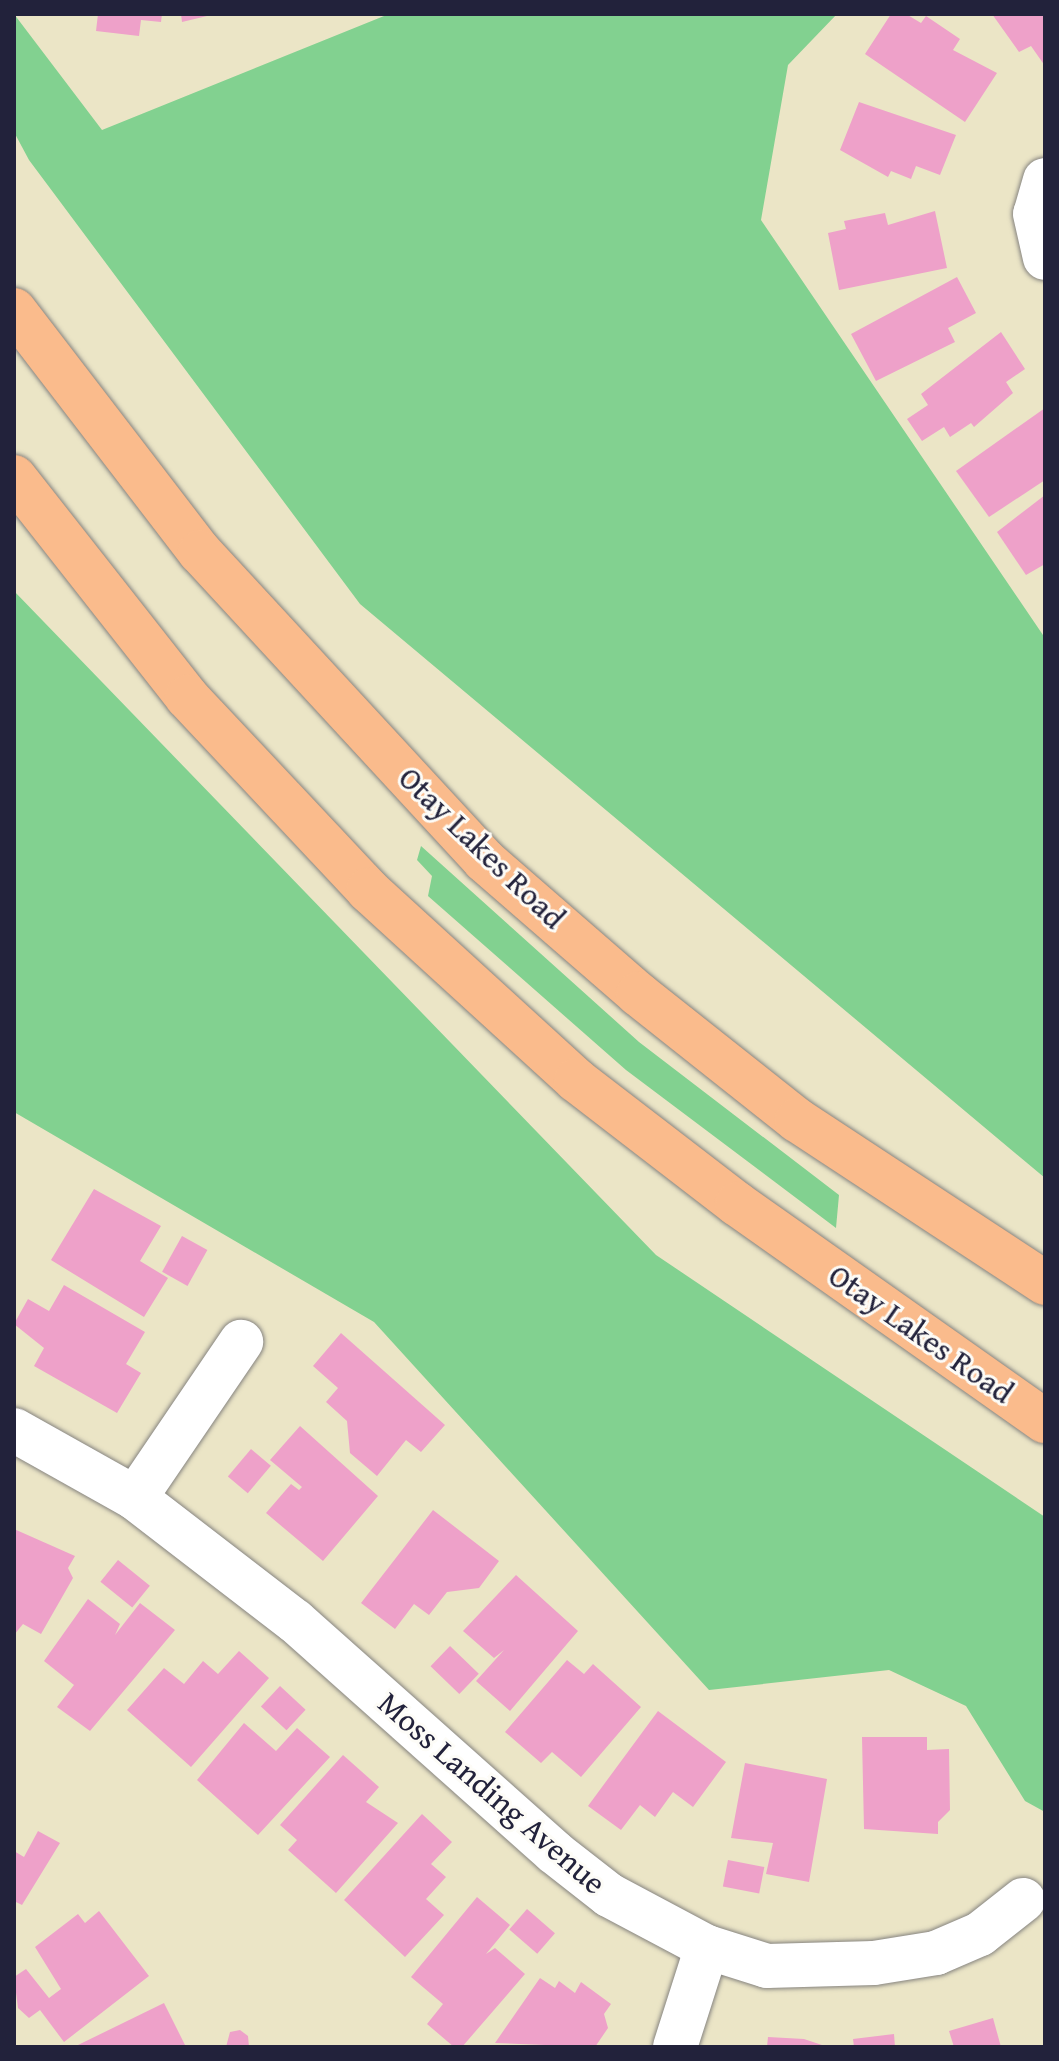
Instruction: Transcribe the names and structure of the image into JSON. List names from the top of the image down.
{
  "streets": {
    "main road": ["Otay Lakes Road"],
    "street": ["Moss Landing Avenue"]
  }
}
